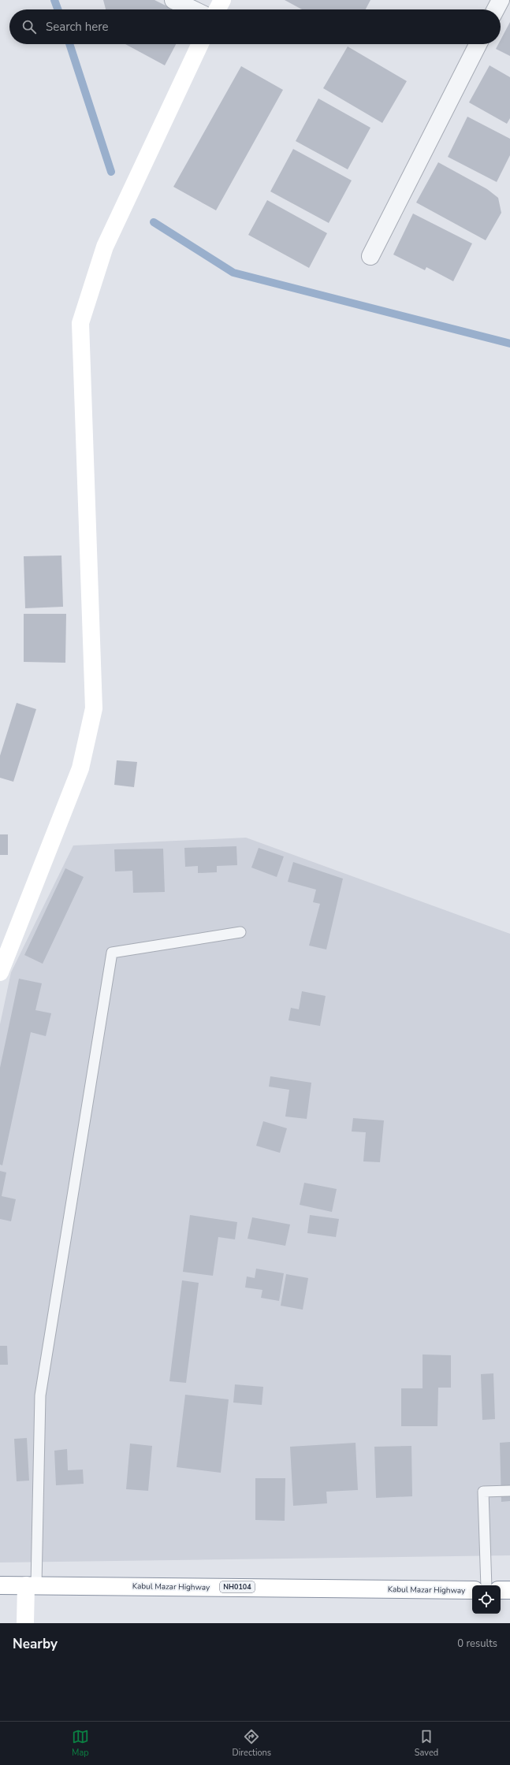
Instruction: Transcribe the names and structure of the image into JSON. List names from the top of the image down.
{
  "streets": {
    "main road": ["Kabul Mazar Highway", "NH0104"]
  },
  "page": {
    "search": "Search here",
    "heading": ["Nearby", "0 results"],
    "nav": ["Map", "Directions", "Saved"]
  }
}
